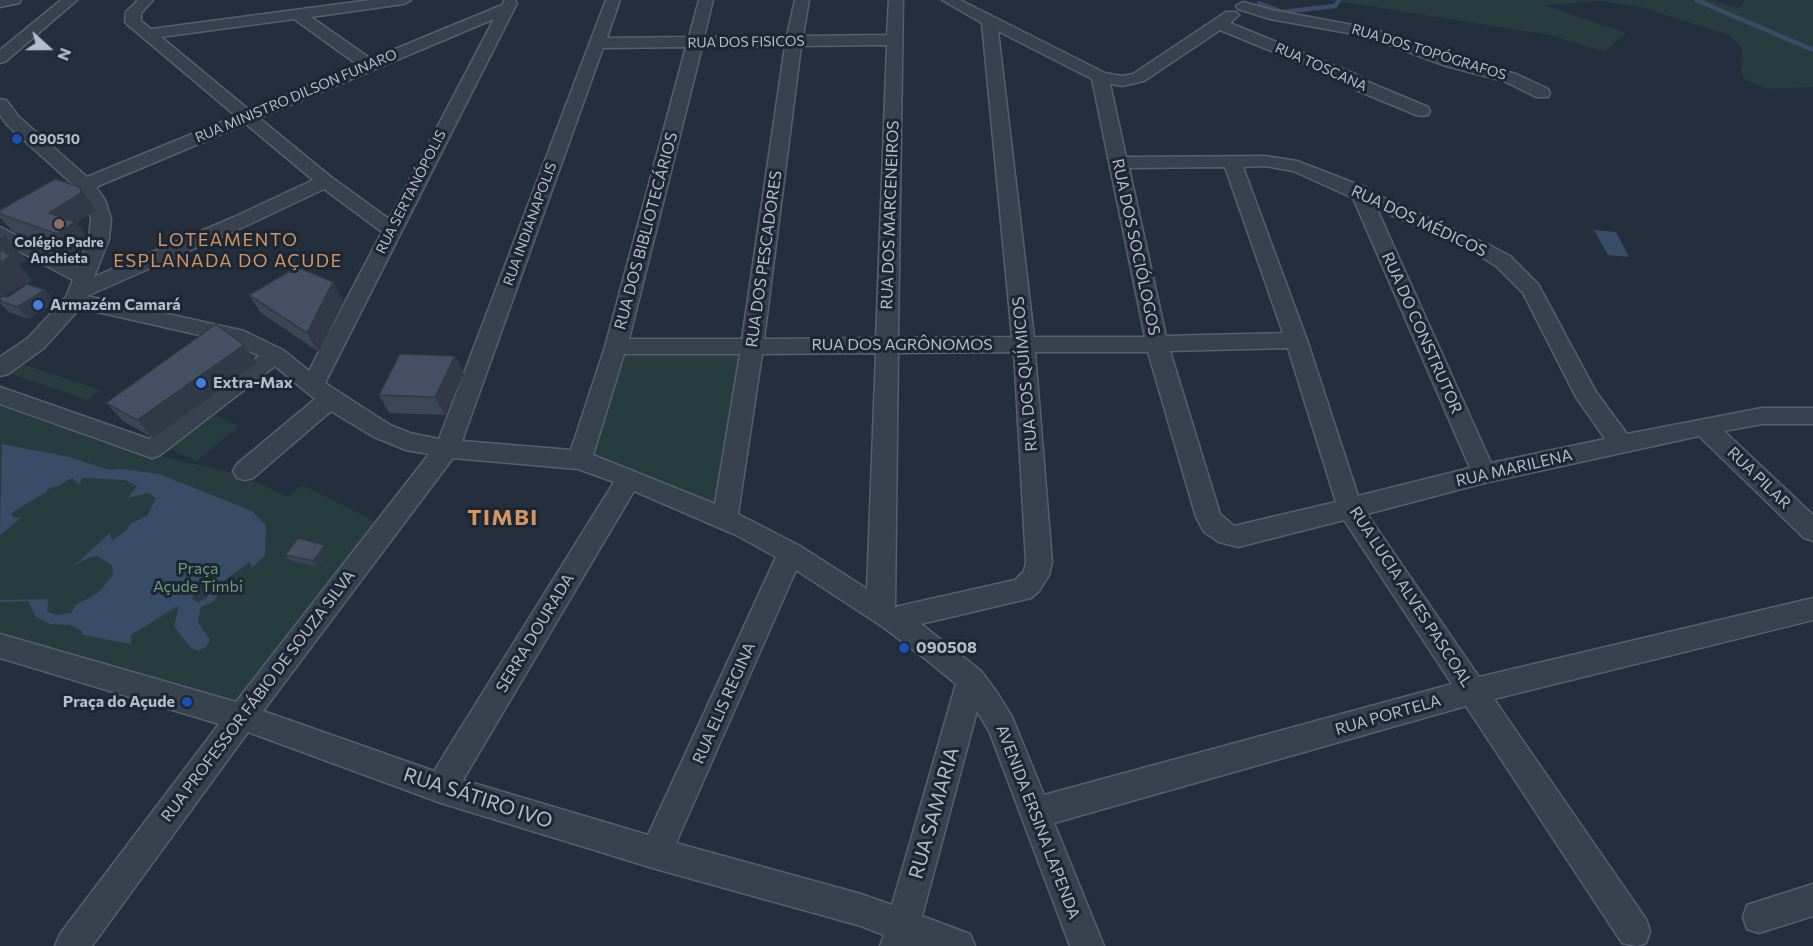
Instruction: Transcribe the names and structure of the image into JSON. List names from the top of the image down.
{
  "streets": {
    "street": [
      "RUA DOS FISICOS",
      "RUA DOS TOPÓGRAFOS",
      "RUA TOSCANA",
      "RUA MINISTRO DILSON FUNARO",
      "RUA SERTANÓPOLIS",
      "RUA DOS MARCENEIROS",
      "RUA DOS MÉDICOS",
      "RUA INDIANAPOLIS",
      "RUA DOS BIBLIOTECÁRIOS",
      "RUA DOS SOCIÓLOGOS",
      "RUA DOS PESCADORES",
      "RUA DO CONSTRUTOR",
      "RUA DOS AGRÔNOMOS",
      "RUA DOS QUÍMICOS",
      "RUA MARILENA",
      "RUA PILAR",
      "RUA LUCIA ALVES PASCOAL",
      "SERRA DOURADA",
      "RUA PROFESSOR FÁBIO DE SOUZA SILVA",
      "RUA ELIS REGINA",
      "RUA PORTELA",
      "RUA SÁTIRO IVO",
      "RUA SAMARIA",
      "AVENIDA ERSINA LAPENDA"
    ]
  },
  "crossings": [
    ["RUA DOS FISICOS", "RUA DOS MARCENEIROS"],
    ["RUA DOS FISICOS", "RUA INDIANAPOLIS"],
    ["RUA DOS FISICOS", "RUA DOS BIBLIOTECÁRIOS"],
    ["RUA DOS FISICOS", "RUA DOS PESCADORES"],
    ["RUA MINISTRO DILSON FUNARO", "RUA SERTANÓPOLIS"],
    ["RUA SERTANÓPOLIS", "AVENIDA ERSINA LAPENDA"],
    ["RUA DOS MARCENEIROS", "RUA DOS AGRÔNOMOS"],
    ["RUA DOS MARCENEIROS", "RUA DOS QUÍMICOS"],
    ["RUA DOS MARCENEIROS", "AVENIDA ERSINA LAPENDA"],
    ["RUA DOS MÉDICOS", "RUA DOS SOCIÓLOGOS"],
    ["RUA DOS MÉDICOS", "RUA DO CONSTRUTOR"],
    ["RUA DOS MÉDICOS", "RUA MARILENA"],
    ["RUA DOS MÉDICOS", "RUA LUCIA ALVES PASCOAL"],
    ["RUA INDIANAPOLIS", "RUA PROFESSOR FÁBIO DE SOUZA SILVA"],
    ["RUA INDIANAPOLIS", "AVENIDA ERSINA LAPENDA"],
    ["RUA DOS BIBLIOTECÁRIOS", "RUA DOS AGRÔNOMOS"],
    ["RUA DOS BIBLIOTECÁRIOS", "AVENIDA ERSINA LAPENDA"],
    ["RUA DOS SOCIÓLOGOS", "RUA DOS AGRÔNOMOS"],
    ["RUA DOS SOCIÓLOGOS", "RUA MARILENA"],
    ["RUA DOS PESCADORES", "RUA DOS AGRÔNOMOS"],
    ["RUA DOS PESCADORES", "AVENIDA ERSINA LAPENDA"],
    ["RUA DO CONSTRUTOR", "RUA MARILENA"],
    ["RUA DOS AGRÔNOMOS", "RUA DOS QUÍMICOS"],
    ["RUA DOS AGRÔNOMOS", "RUA LUCIA ALVES PASCOAL"],
    ["RUA DOS QUÍMICOS", "AVENIDA ERSINA LAPENDA"],
    ["RUA MARILENA", "RUA PILAR"],
    ["RUA MARILENA", "RUA LUCIA ALVES PASCOAL"],
    ["RUA LUCIA ALVES PASCOAL", "RUA PORTELA"],
    ["SERRA DOURADA", "RUA SÁTIRO IVO"],
    ["SERRA DOURADA", "AVENIDA ERSINA LAPENDA"],
    ["RUA PROFESSOR FÁBIO DE SOUZA SILVA", "RUA SÁTIRO IVO"],
    ["RUA PROFESSOR FÁBIO DE SOUZA SILVA", "AVENIDA ERSINA LAPENDA"],
    ["RUA ELIS REGINA", "RUA SÁTIRO IVO"],
    ["RUA ELIS REGINA", "AVENIDA ERSINA LAPENDA"],
    ["RUA PORTELA", "AVENIDA ERSINA LAPENDA"],
    ["RUA SÁTIRO IVO", "RUA SAMARIA"],
    ["RUA SAMARIA", "AVENIDA ERSINA LAPENDA"]
  ],
  "districts": ["LOTEAMENTO ESPLANADA DO AÇUDE", "TIMBI"],
  "parks": ["Praça Açude Timbi"],
  "places": [
    "090510",
    "Colégio Padre Anchieta",
    "Armazém Camará",
    "Extra-Max",
    "090508",
    "Praça do Açude"
  ],
  "north": "right"
}
